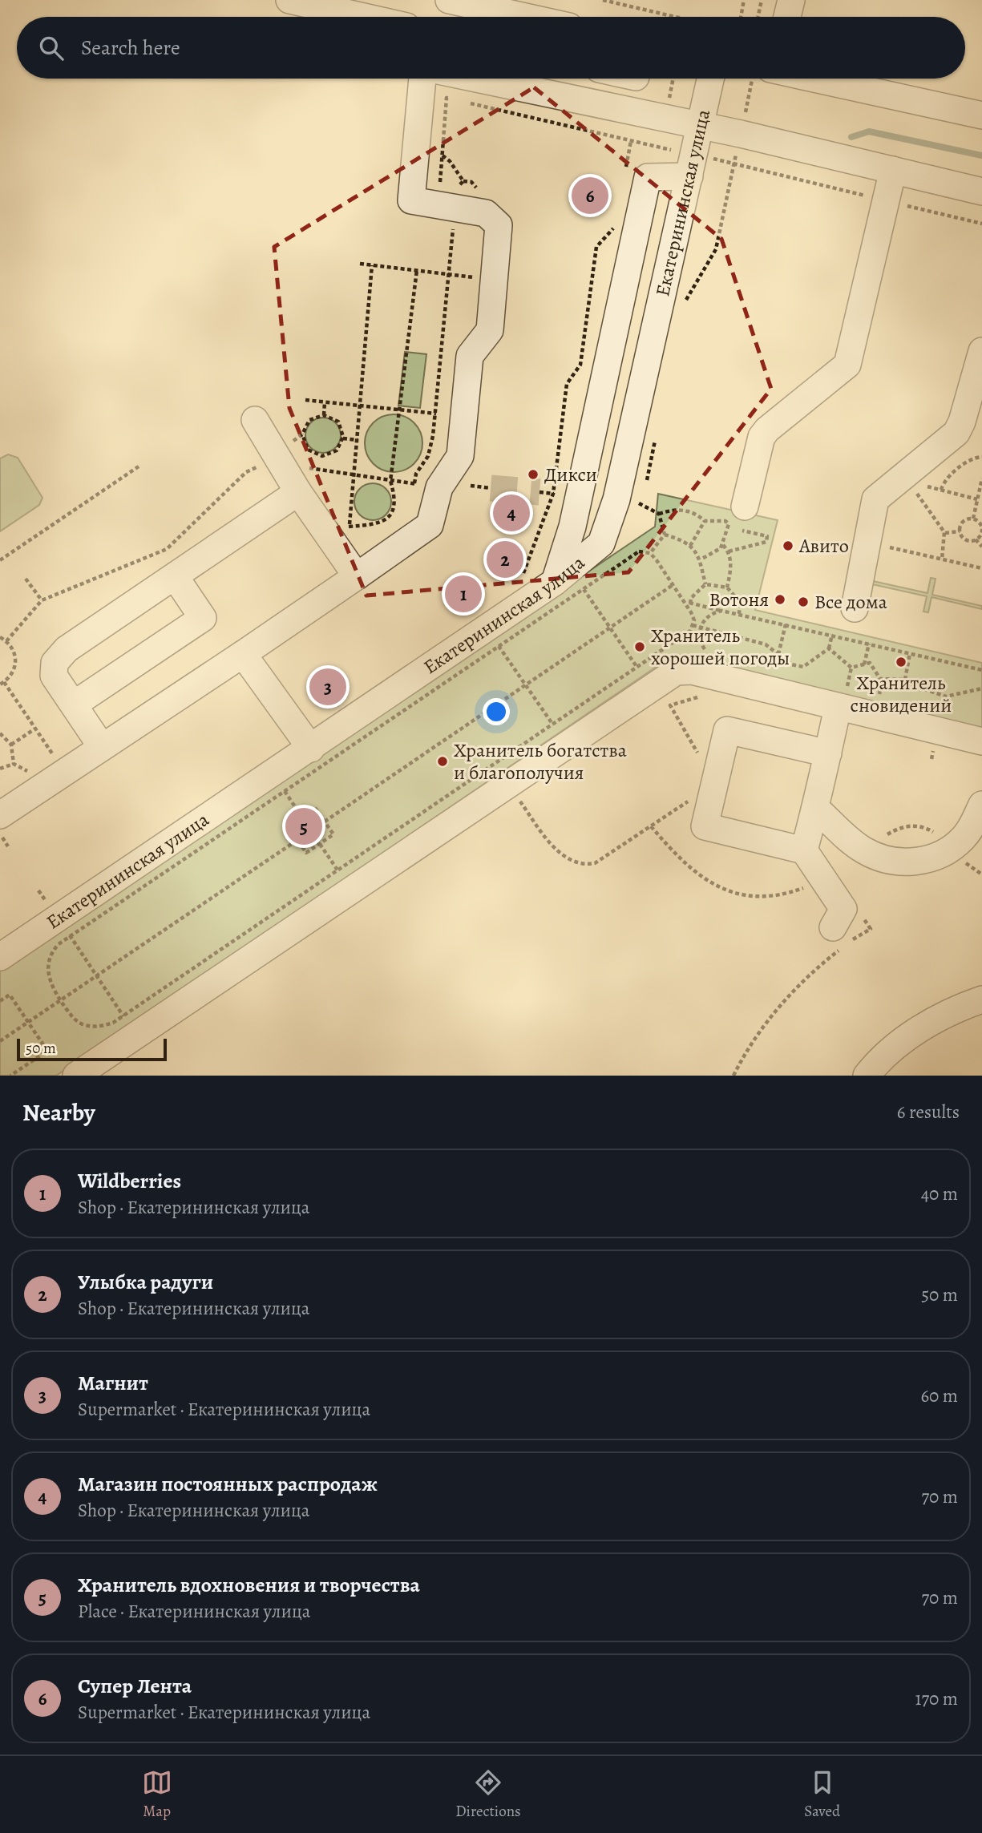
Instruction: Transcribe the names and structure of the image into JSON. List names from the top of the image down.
{
  "streets": {
    "street": ["Екатерининская улица"]
  },
  "places": [
    "Дикси",
    "Авито",
    "Вотоня",
    "Все дома",
    "Хранитель хорошей погоды",
    "Хранитель сновидений",
    "Хранитель богатства и благополучия"
  ],
  "scale_bar": "50 m",
  "page": {
    "search": "Search here",
    "pins": [
      "6",
      "4",
      "2",
      "1",
      "3",
      "5"
    ],
    "scale": "50 m",
    "heading": ["Nearby", "6 results"],
    "list": [
      {
        "mark": "1",
        "name": "Wildberries",
        "note": "Shop · Екатерининская улица",
        "value": "40 m"
      },
      {
        "mark": "2",
        "name": "Улыбка радуги",
        "note": "Shop · Екатерининская улица",
        "value": "50 m"
      },
      {
        "mark": "3",
        "name": "Магнит",
        "note": "Supermarket · Екатерининская улица",
        "value": "60 m"
      },
      {
        "mark": "4",
        "name": "Магазин постоянных распродаж",
        "note": "Shop · Екатерининская улица",
        "value": "70 m"
      },
      {
        "mark": "5",
        "name": "Хранитель вдохновения и творчества",
        "note": "Place · Екатерининская улица",
        "value": "70 m"
      },
      {
        "mark": "6",
        "name": "Супер Лента",
        "note": "Supermarket · Екатерининская улица",
        "value": "170 m"
      }
    ],
    "nav": ["Map", "Directions", "Saved"]
  }
}
